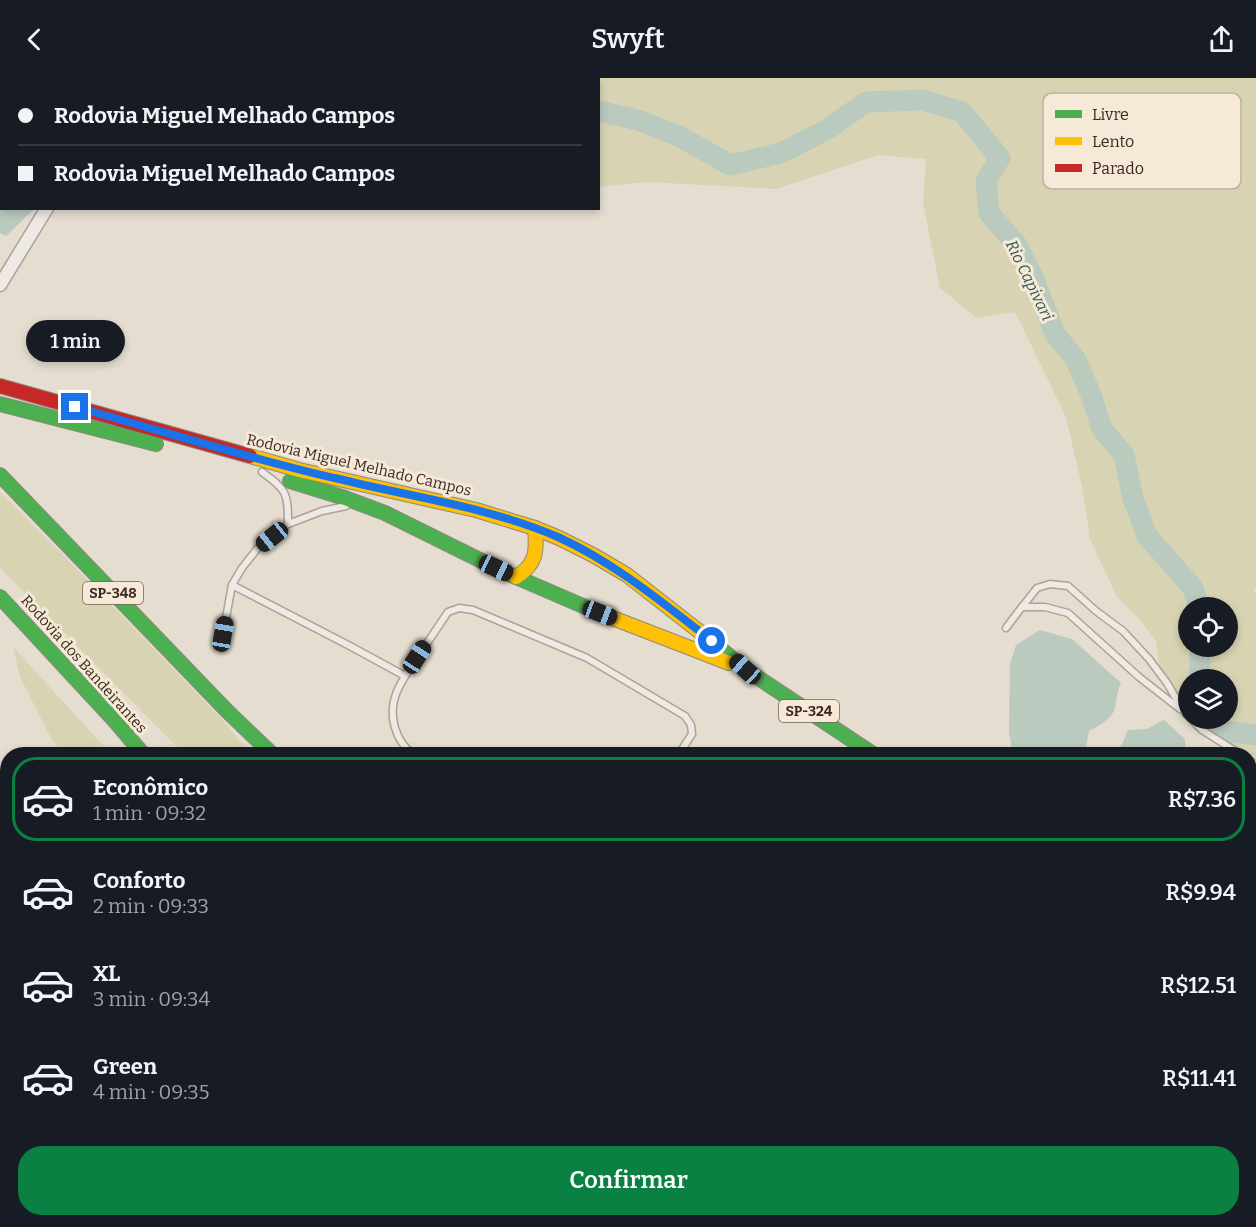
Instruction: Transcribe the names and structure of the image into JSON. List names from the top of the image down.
{
  "streets": {
    "highway": [
      "Rodovia Miguel Melhado Campos",
      "SP-348",
      "Rodovia dos Bandeirantes",
      "SP-324"
    ]
  },
  "water": ["Rio Capivari"],
  "legend": ["Livre", "Lento", "Parado"],
  "page": {
    "header": "Swyft",
    "banner": ["Rodovia Miguel Melhado Campos", "Rodovia Miguel Melhado Campos"],
    "bubble": "1 min",
    "list": [
      {
        "name": "Econômico",
        "note": "1 min · 09:32",
        "value": "R$7.36"
      },
      {
        "name": "Conforto",
        "note": "2 min · 09:33",
        "value": "R$9.94"
      },
      {
        "name": "XL",
        "note": "3 min · 09:34",
        "value": "R$12.51"
      },
      {
        "name": "Green",
        "note": "4 min · 09:35",
        "value": "R$11.41"
      }
    ],
    "buttons": "Confirmar"
  }
}
